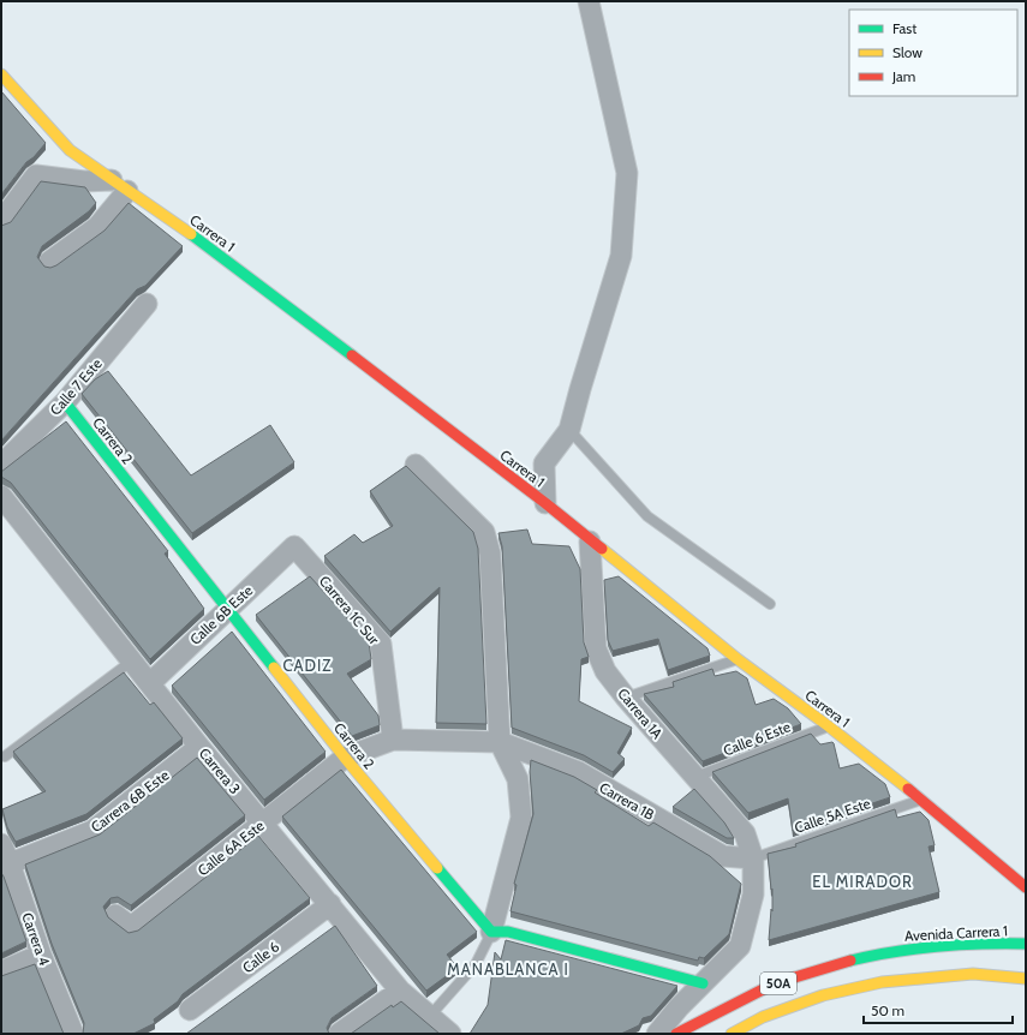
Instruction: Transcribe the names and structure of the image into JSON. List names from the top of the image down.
{
  "streets": {
    "street": [
      "Carrera 1",
      "Calle 7 Este",
      "Carrera 2",
      "Carrera 1C Sur",
      "Calle 6B Este",
      "Carrera 1A",
      "Carrera 3",
      "Carrera 6B Este",
      "Carrera 1B",
      "Calle 6A Este",
      "Avenida Carrera 1",
      "Carrera 4",
      "Calle 6",
      "50A"
    ],
    "lane": ["Calle 6 Este", "Calle 5A Este"]
  },
  "crossings": [
    ["Carrera 1", "Carrera 1A"],
    ["Carrera 1", "Calle 6 Este"],
    ["Carrera 1", "Calle 5A Este"],
    ["Calle 7 Este", "Carrera 2"],
    ["Carrera 2", "Calle 6B Este"],
    ["Carrera 2", "Carrera 1B"],
    ["Carrera 2", "Calle 6A Este"],
    ["Carrera 1C Sur", "Calle 6B Este"],
    ["Carrera 1C Sur", "Carrera 1B"],
    ["Calle 6B Este", "Carrera 3"],
    ["Carrera 1A", "Calle 6 Este"],
    ["Carrera 1A", "Carrera 1B"],
    ["Carrera 1A", "Calle 5A Este"],
    ["Carrera 3", "Carrera 6B Este"],
    ["Carrera 3", "Calle 6A Este"],
    ["Carrera 3", "Calle 6"],
    ["Carrera 6B Este", "Carrera 4"],
    ["Carrera 1B", "Calle 5A Este"],
    ["Carrera 1B", "Calle 6A Este"]
  ],
  "districts": ["CADIZ", "EL MIRADOR", "MANABLANCA I"],
  "legend": ["Fast", "Slow", "Jam"],
  "scale_bar": "50 m"
}
